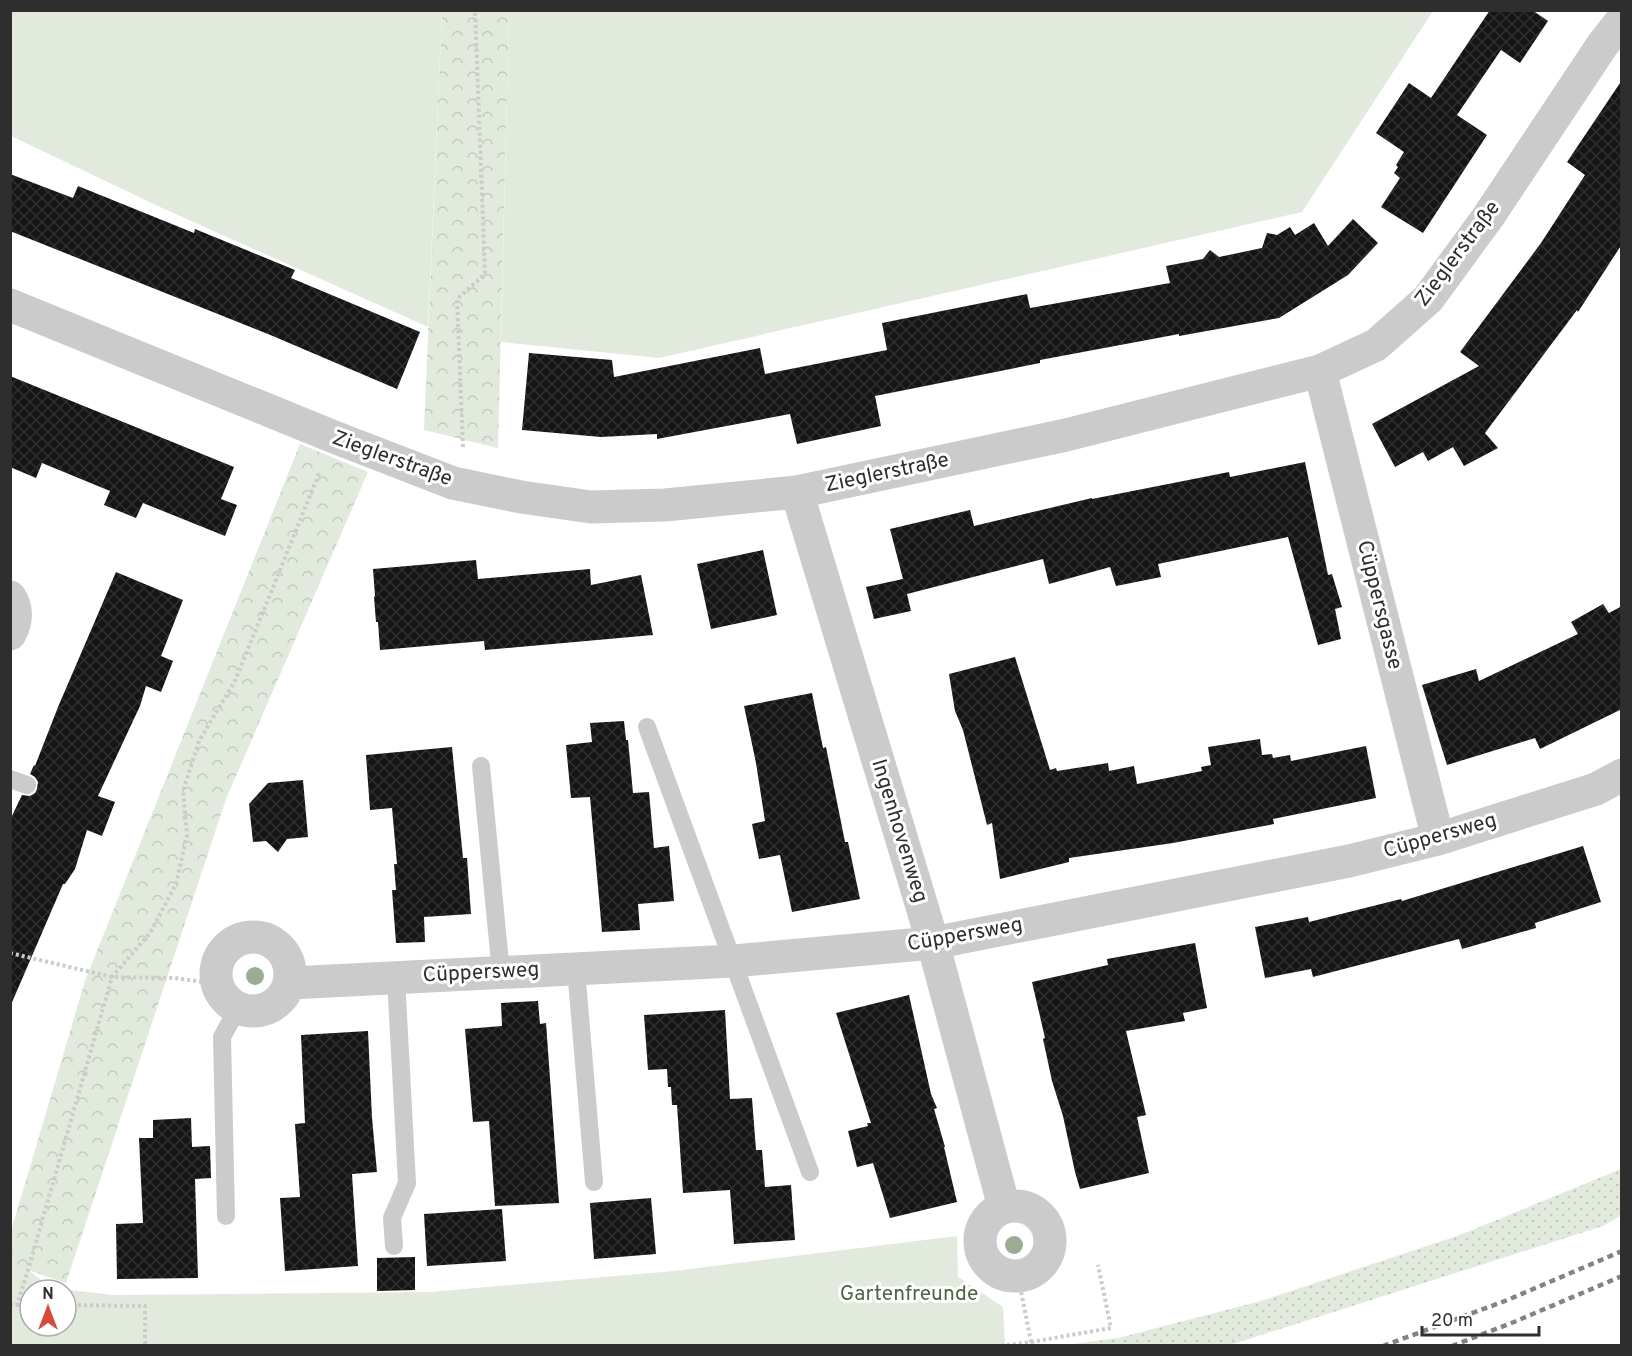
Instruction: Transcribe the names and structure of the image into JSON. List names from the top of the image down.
{
  "streets": {
    "street": [
      "Zieglerstraße",
      "Cüppersgasse",
      "Ingenhovenweg",
      "Cüppersweg"
    ]
  },
  "crossings": [
    ["Zieglerstraße", "Cüppersgasse"],
    ["Zieglerstraße", "Ingenhovenweg"],
    ["Cüppersgasse", "Cüppersweg"],
    ["Ingenhovenweg", "Cüppersweg"]
  ],
  "parks": ["Gartenfreunde"],
  "scale_bar": "20 m",
  "north": "top"
}
